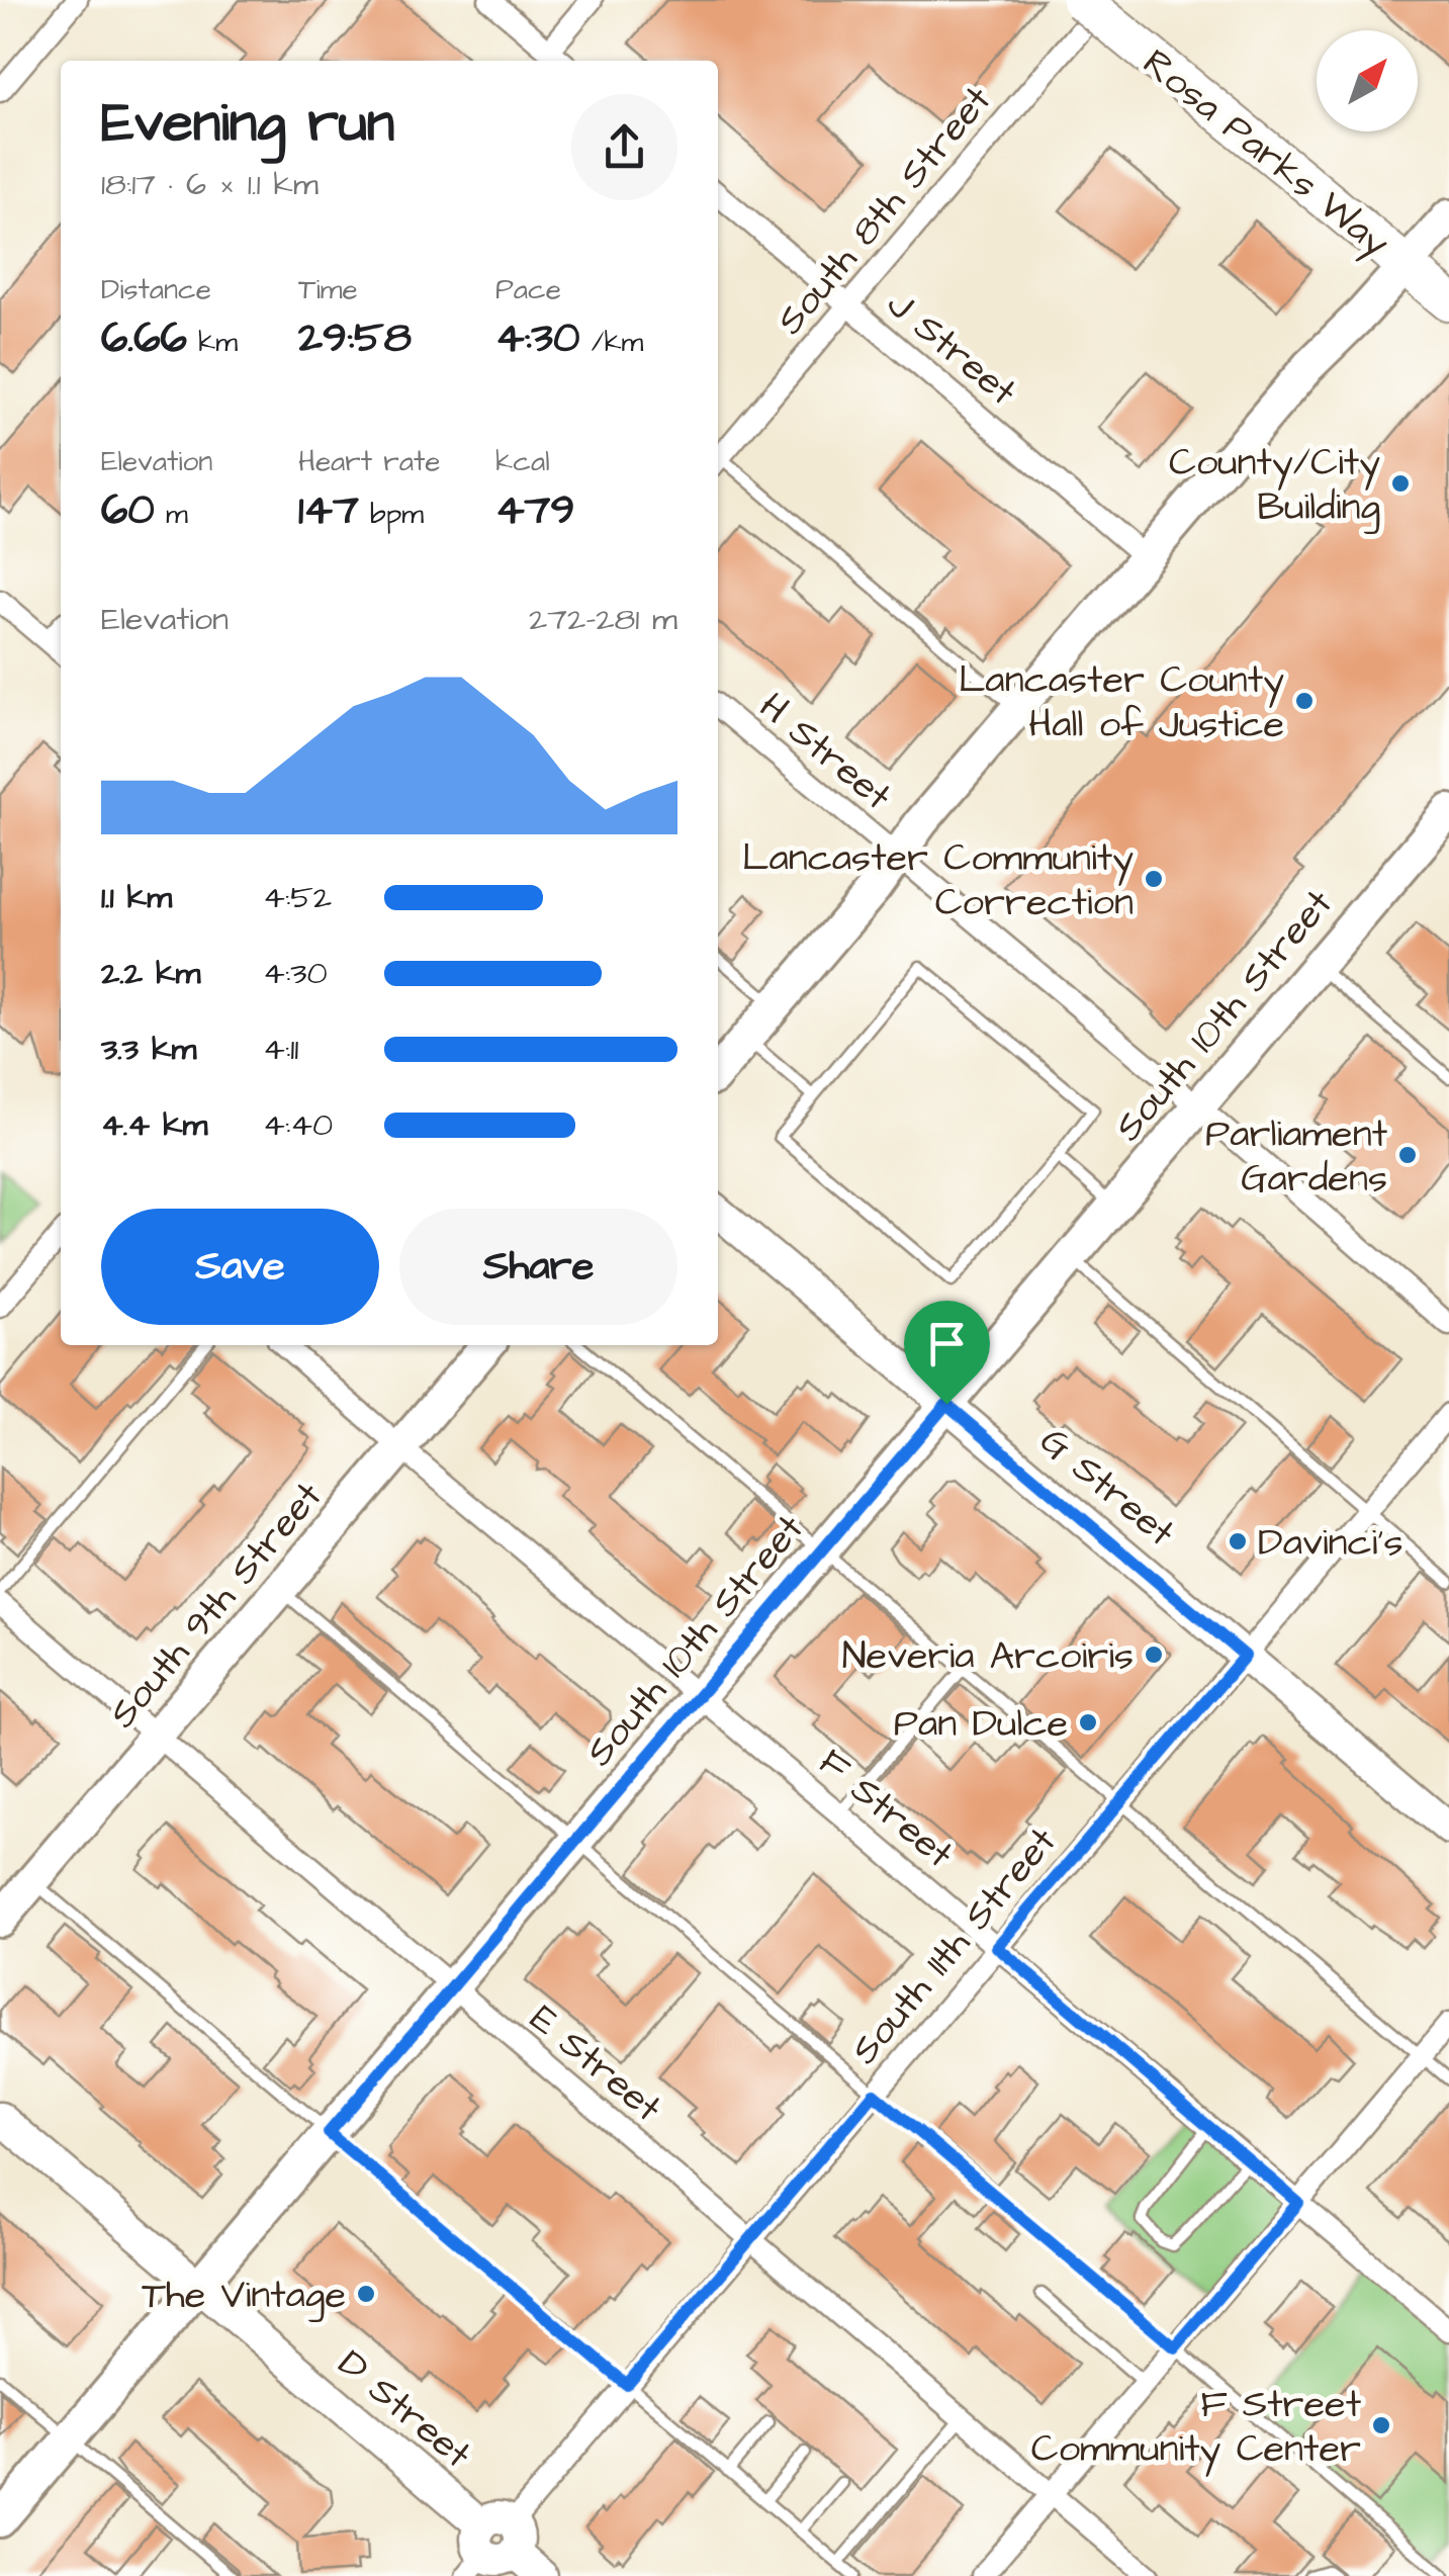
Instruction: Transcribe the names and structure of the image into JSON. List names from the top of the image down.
{
  "streets": {
    "highway": ["Rosa Parks Way"],
    "main road": ["South 10th Street", "South 9th Street"],
    "street": [
      "South 8th Street",
      "J Street",
      "H Street",
      "G Street",
      "F Street",
      "South 11th Street",
      "E Street",
      "D Street"
    ]
  },
  "crossings": [
    ["South 8th Street", "J Street"],
    ["H Street", "South 10th Street"],
    ["South 10th Street", "G Street"],
    ["South 10th Street", "F Street"],
    ["South 10th Street", "E Street"],
    ["South 10th Street", "D Street"],
    ["G Street", "South 11th Street"],
    ["South 9th Street", "F Street"],
    ["South 9th Street", "E Street"],
    ["F Street", "South 11th Street"],
    ["South 11th Street", "E Street"],
    ["South 11th Street", "D Street"]
  ],
  "places": [
    "County/City Building",
    "Lancaster County Hall of Justice",
    "Lancaster Community Correction",
    "Parliament Gardens",
    "Davinci's",
    "Neveria Arcoiris",
    "Pan Dulce",
    "The Vintage",
    "F Street Community Center"
  ],
  "north": "top right",
  "page": {
    "heading": ["Evening run", "18:17 · 6 × 1.1 km"],
    "stats": [
      ["Distance", "6.66 km"],
      ["Time", "29:58"],
      ["Pace", "4:30 /km"],
      ["Elevation", "60 m"],
      ["Heart rate", "147 bpm"],
      ["kcal", "479"]
    ],
    "chart": ["Elevation", "272–281 m"],
    "list": [
      {
        "name": "1.1 km",
        "note": "4:52"
      },
      {
        "name": "2.2 km",
        "note": "4:30"
      },
      {
        "name": "3.3 km",
        "note": "4:11"
      },
      {
        "name": "4.4 km",
        "note": "4:40"
      }
    ],
    "buttons": ["Save", "Share"]
  }
}
